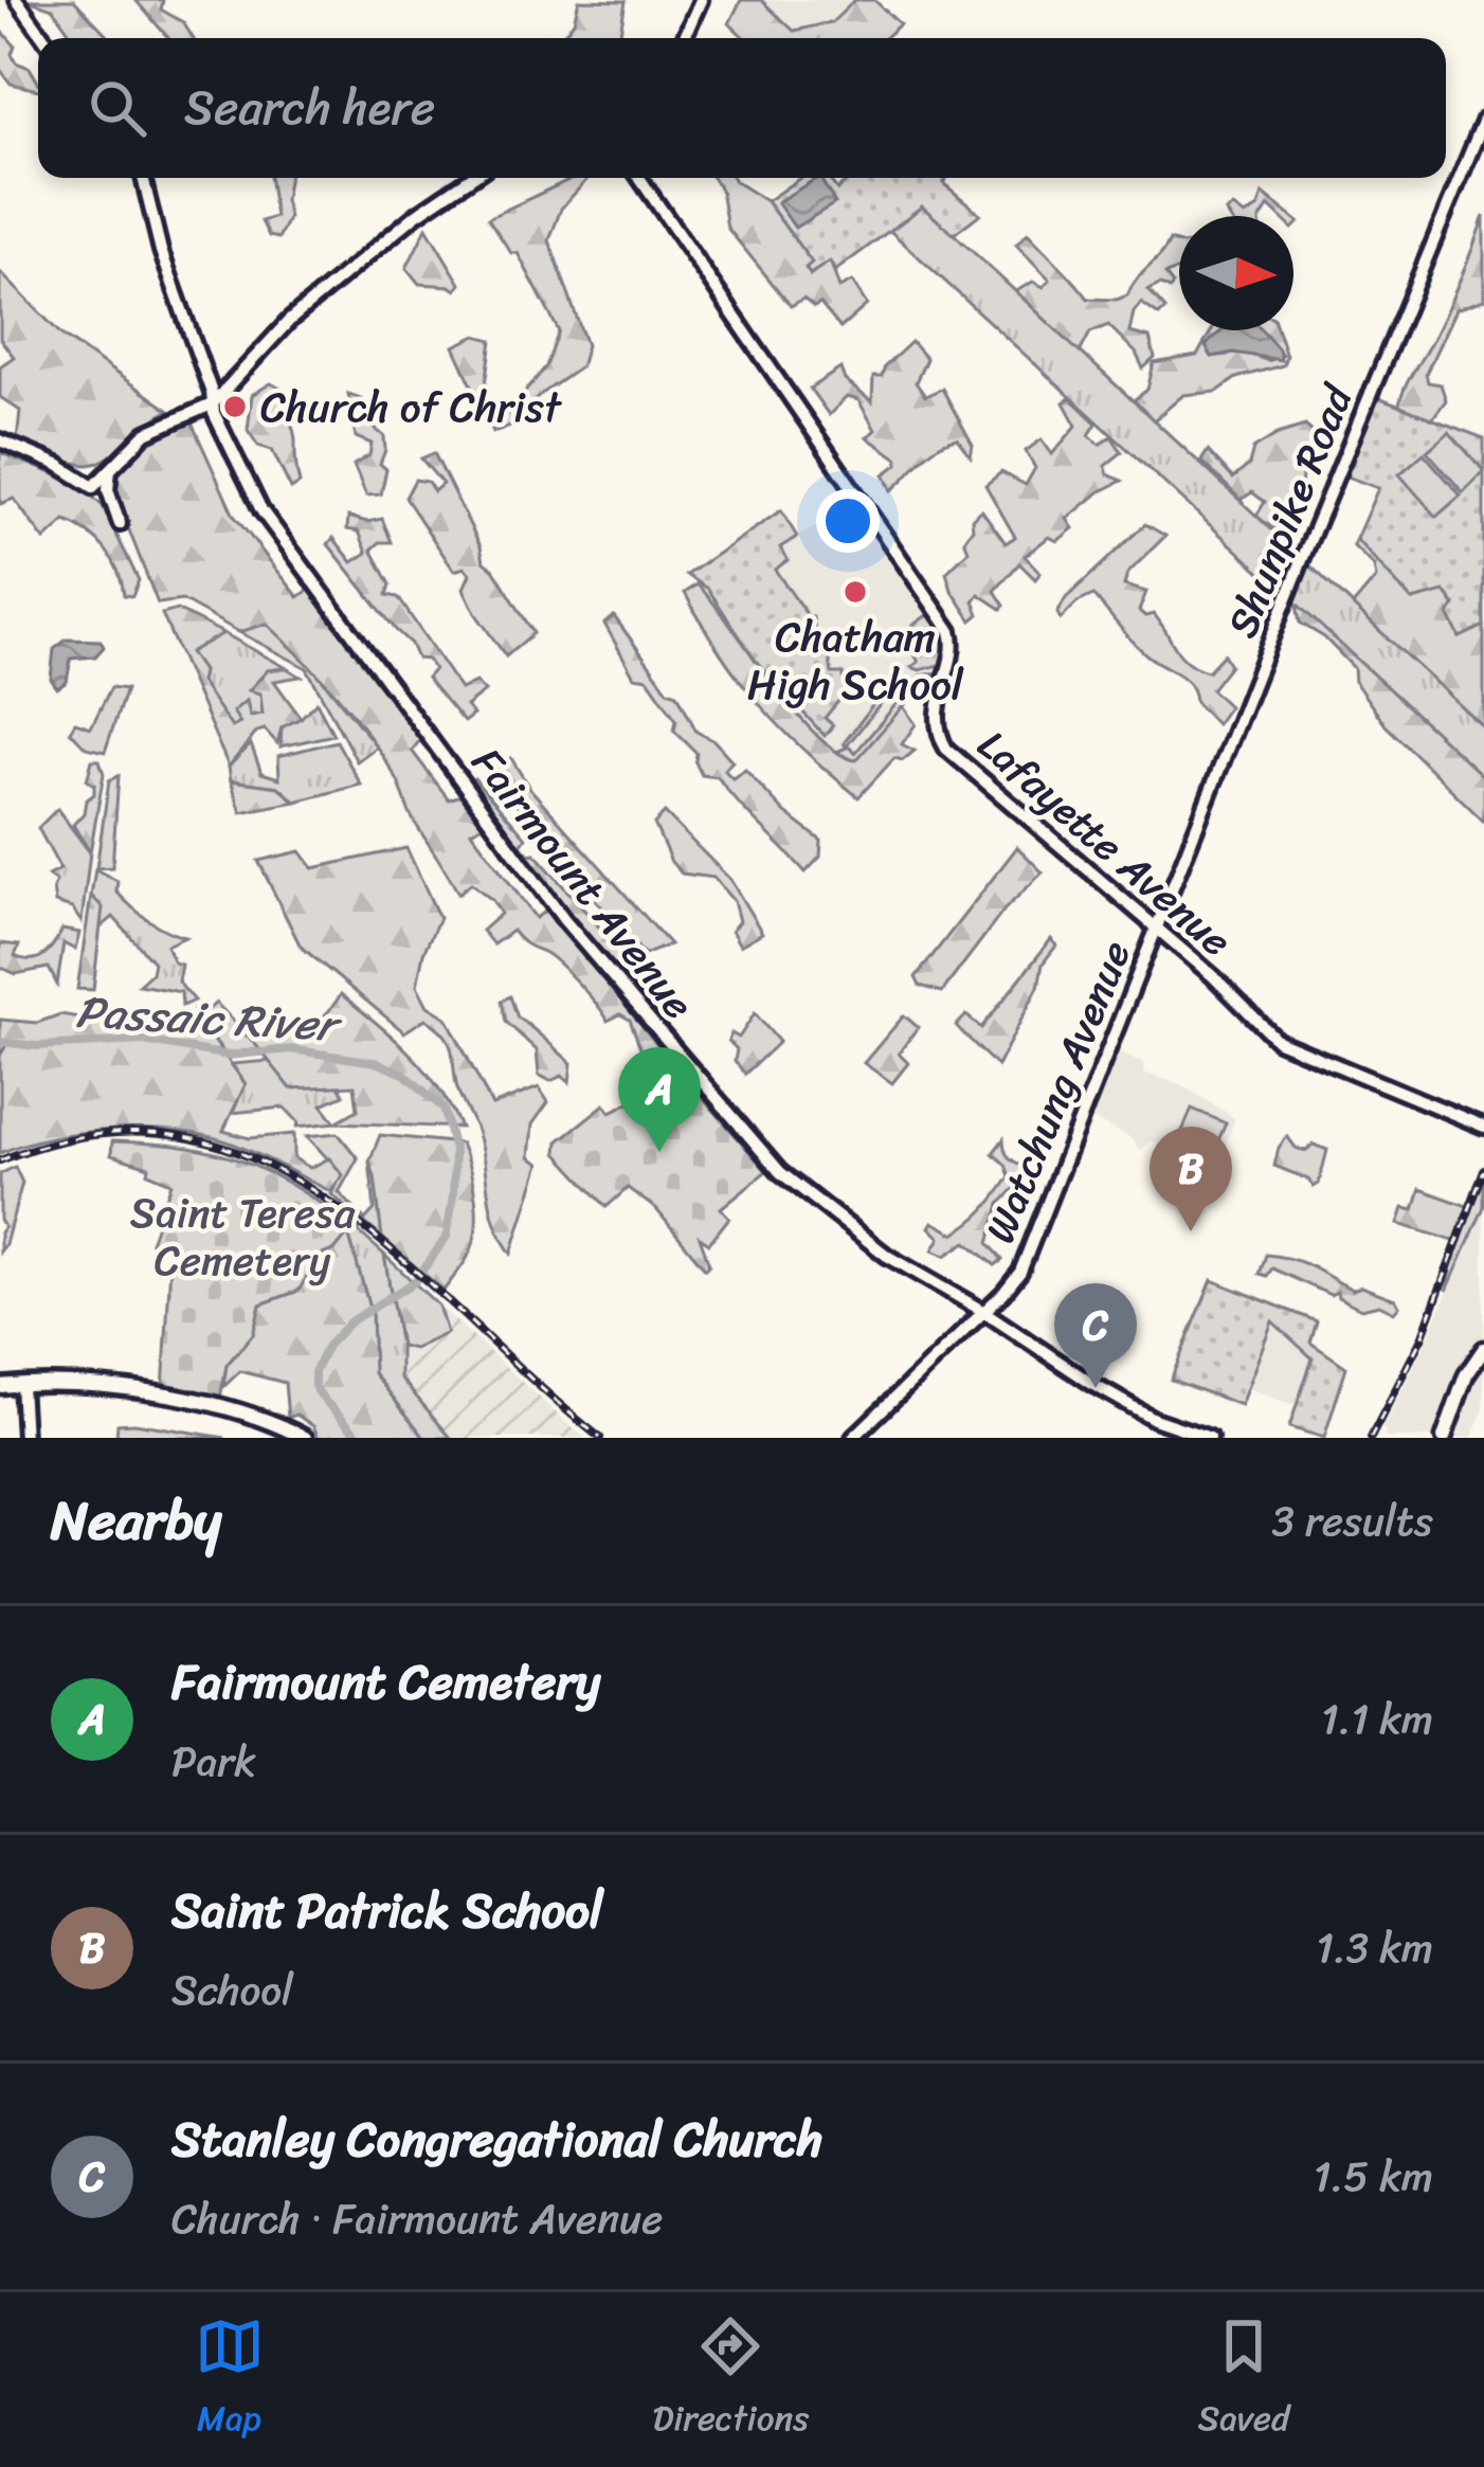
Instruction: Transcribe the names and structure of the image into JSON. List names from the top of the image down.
{
  "streets": {
    "main road": [
      "Shunpike Road",
      "Lafayette Avenue",
      "Fairmount Avenue",
      "Watchung Avenue"
    ]
  },
  "crossings": [
    ["Shunpike Road", "Lafayette Avenue"],
    ["Shunpike Road", "Watchung Avenue"],
    ["Lafayette Avenue", "Watchung Avenue"],
    ["Fairmount Avenue", "Watchung Avenue"]
  ],
  "water": ["Passaic River"],
  "parks": ["Saint Teresa Cemetery"],
  "places": ["Church of Christ", "Chatham High School"],
  "north": "right",
  "page": {
    "search": "Search here",
    "pins": ["A", "B", "C"],
    "heading": ["Nearby", "3 results"],
    "list": [
      {
        "mark": "A",
        "name": "Fairmount Cemetery",
        "note": "Park",
        "value": "1.1 km"
      },
      {
        "mark": "B",
        "name": "Saint Patrick School",
        "note": "School",
        "value": "1.3 km"
      },
      {
        "mark": "C",
        "name": "Stanley Congregational Church",
        "note": "Church · Fairmount Avenue",
        "value": "1.5 km"
      }
    ],
    "nav": ["Map", "Directions", "Saved"]
  }
}
